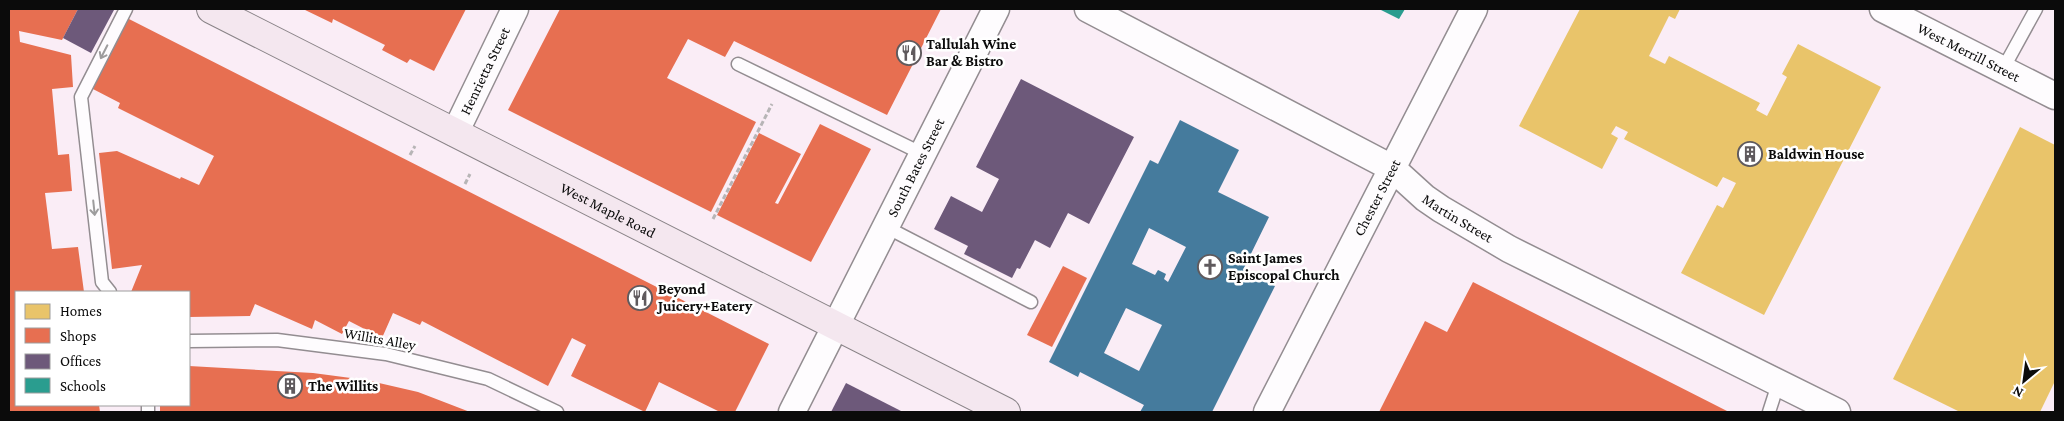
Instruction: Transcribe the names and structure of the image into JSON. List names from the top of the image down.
{
  "streets": {
    "main road": ["West Maple Road"],
    "street": [
      "West Merrill Street",
      "Henrietta Street",
      "South Bates Street",
      "Chester Street",
      "Martin Street"
    ],
    "lane": ["Willits Alley"]
  },
  "crossings": [
    ["Henrietta Street", "West Maple Road"],
    ["South Bates Street", "West Maple Road"],
    ["Chester Street", "Martin Street"]
  ],
  "places": {
    "restaurant": ["Tallulah Wine Bar & Bistro", "Beyond Juicery+Eatery"],
    "building": ["Baldwin House", "The Willits"],
    "church": ["Saint James Episcopal Church"]
  },
  "legend": [
    "Homes",
    "Shops",
    "Offices",
    "Schools"
  ],
  "north": "bottom left"
}
